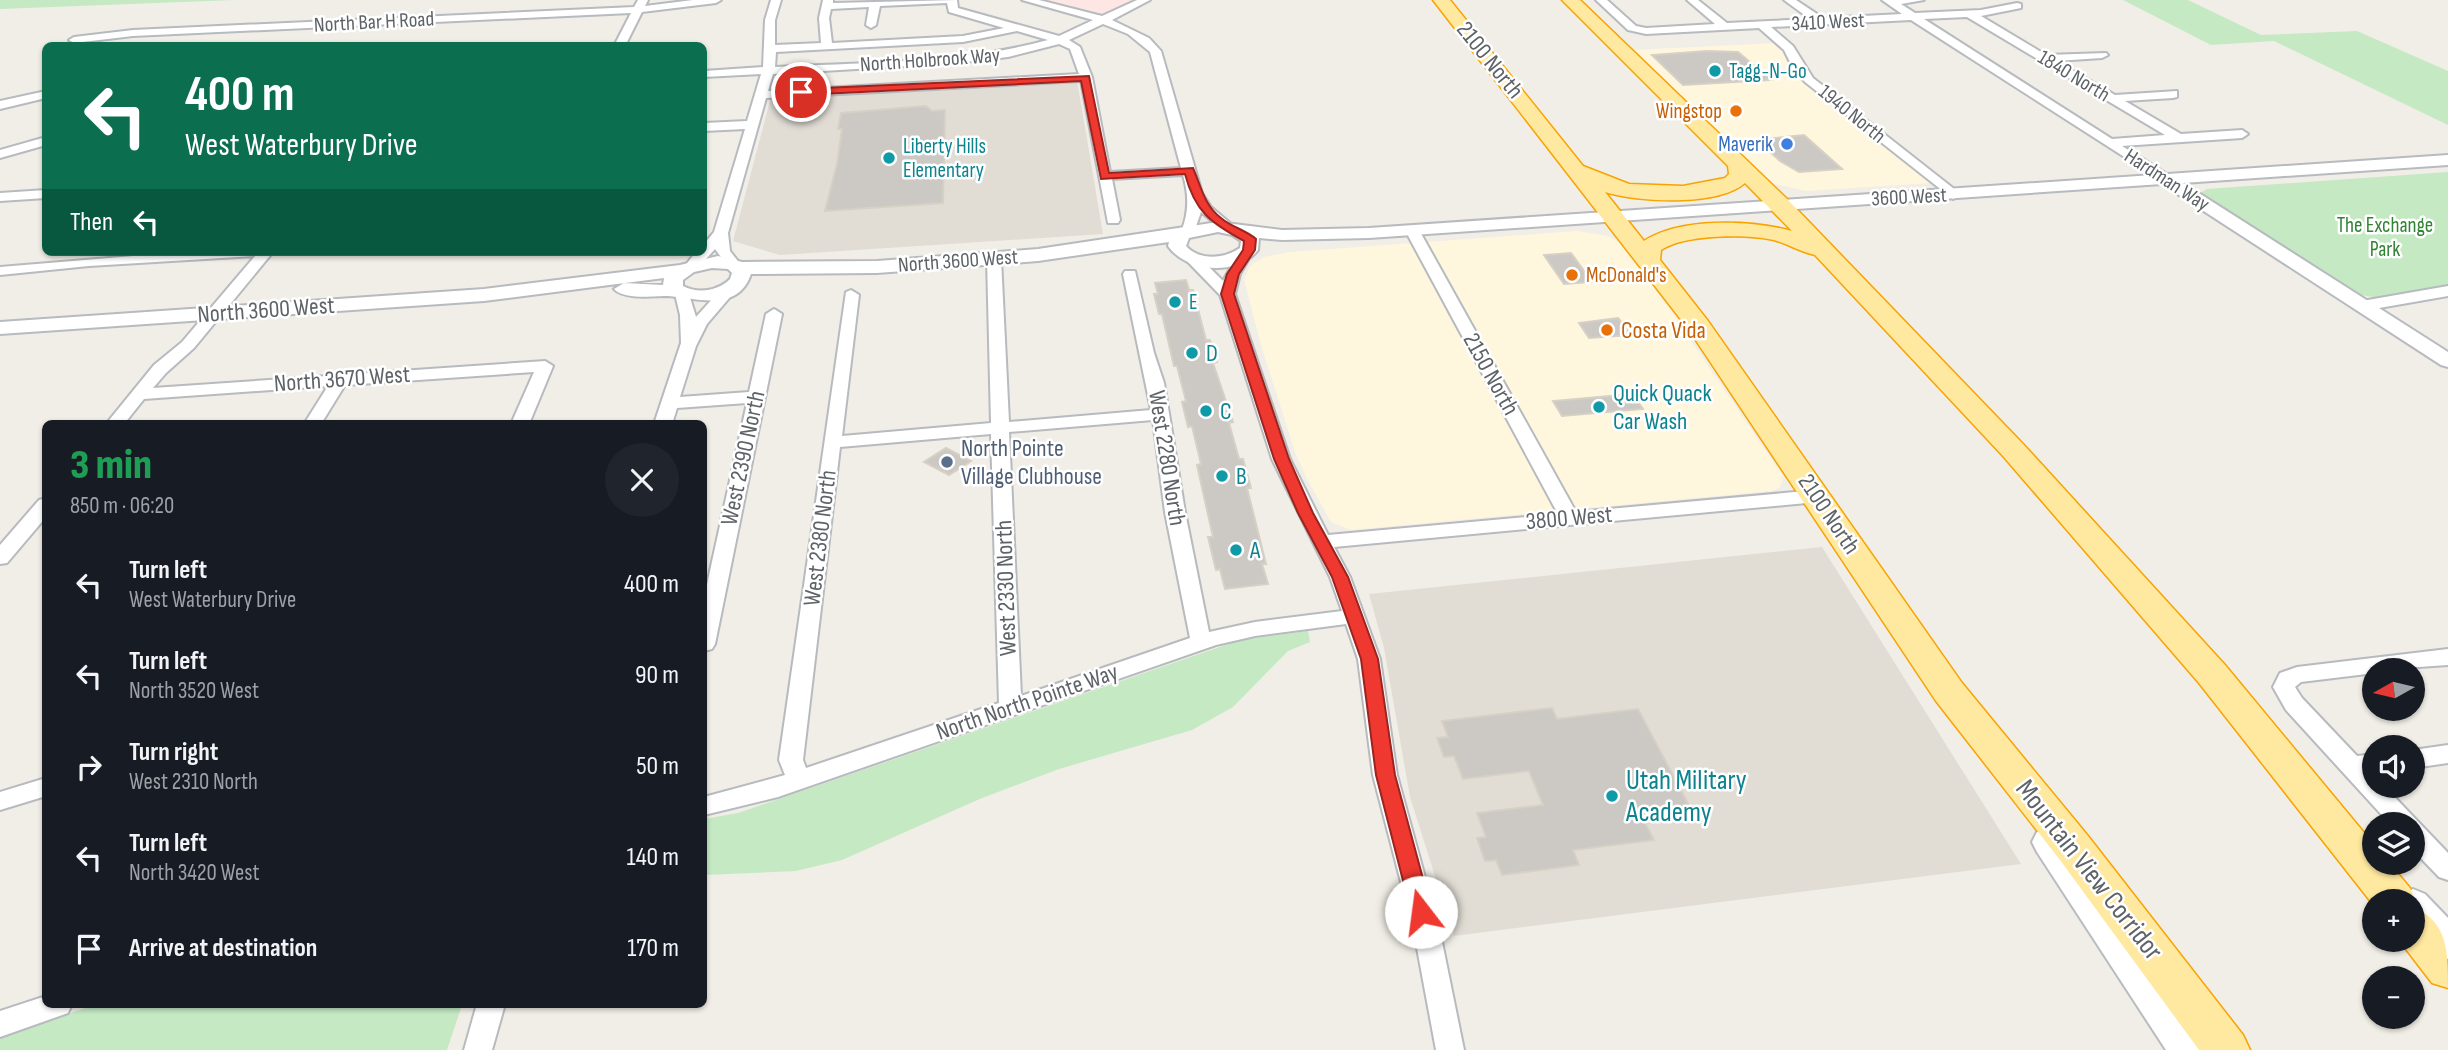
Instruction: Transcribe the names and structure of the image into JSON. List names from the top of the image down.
{
  "streets": {
    "highway": ["2100 North", "Mountain View Corridor"],
    "street": [
      "North Bar H Road",
      "3410 West",
      "North Holbrook Way",
      "1840 North",
      "1940 North",
      "Hardman Way",
      "3600 West",
      "North 3600 West",
      "2150 North",
      "North 3670 West",
      "West 2390 North",
      "West 2280 North",
      "3800 West",
      "West 2380 North",
      "West 2330 North",
      "North North Pointe Way"
    ]
  },
  "crossings": [
    ["3410 West", "1840 North"],
    ["3410 West", "1940 North"],
    ["3410 West", "Hardman Way"],
    ["2100 North", "3600 West"],
    ["2100 North", "3800 West"],
    ["2100 North", "Mountain View Corridor"],
    ["1940 North", "3600 West"],
    ["Hardman Way", "3600 West"],
    ["3600 West", "2150 North"],
    ["North 3600 West", "West 2330 North"],
    ["2150 North", "3800 West"],
    ["West 2280 North", "North North Pointe Way"],
    ["West 2380 North", "North North Pointe Way"],
    ["West 2330 North", "North North Pointe Way"]
  ],
  "parks": ["The Exchange Park"],
  "places": [
    "Tagg-N-Go",
    "Wingstop",
    "Maverik",
    "Liberty Hills Elementary",
    "McDonald's",
    "E",
    "Costa Vida",
    "D",
    "Quick Quack Car Wash",
    "C",
    "North Pointe Village Clubhouse",
    "B",
    "A",
    "Utah Military Academy"
  ],
  "north": "left",
  "page": {
    "turn": ["400 m", "West Waterbury Drive"],
    "then": "Then",
    "heading": ["3 min", "850 m · 06:20"],
    "list": [
      {
        "name": "Turn left",
        "note": "West Waterbury Drive",
        "value": "400 m"
      },
      {
        "name": "Turn left",
        "note": "North 3520 West",
        "value": "90 m"
      },
      {
        "name": "Turn right",
        "note": "West 2310 North",
        "value": "50 m"
      },
      {
        "name": "Turn left",
        "note": "North 3420 West",
        "value": "140 m"
      },
      {
        "name": "Arrive at destination",
        "value": "170 m"
      }
    ],
    "map_buttons": ["+", "−"]
  }
}
